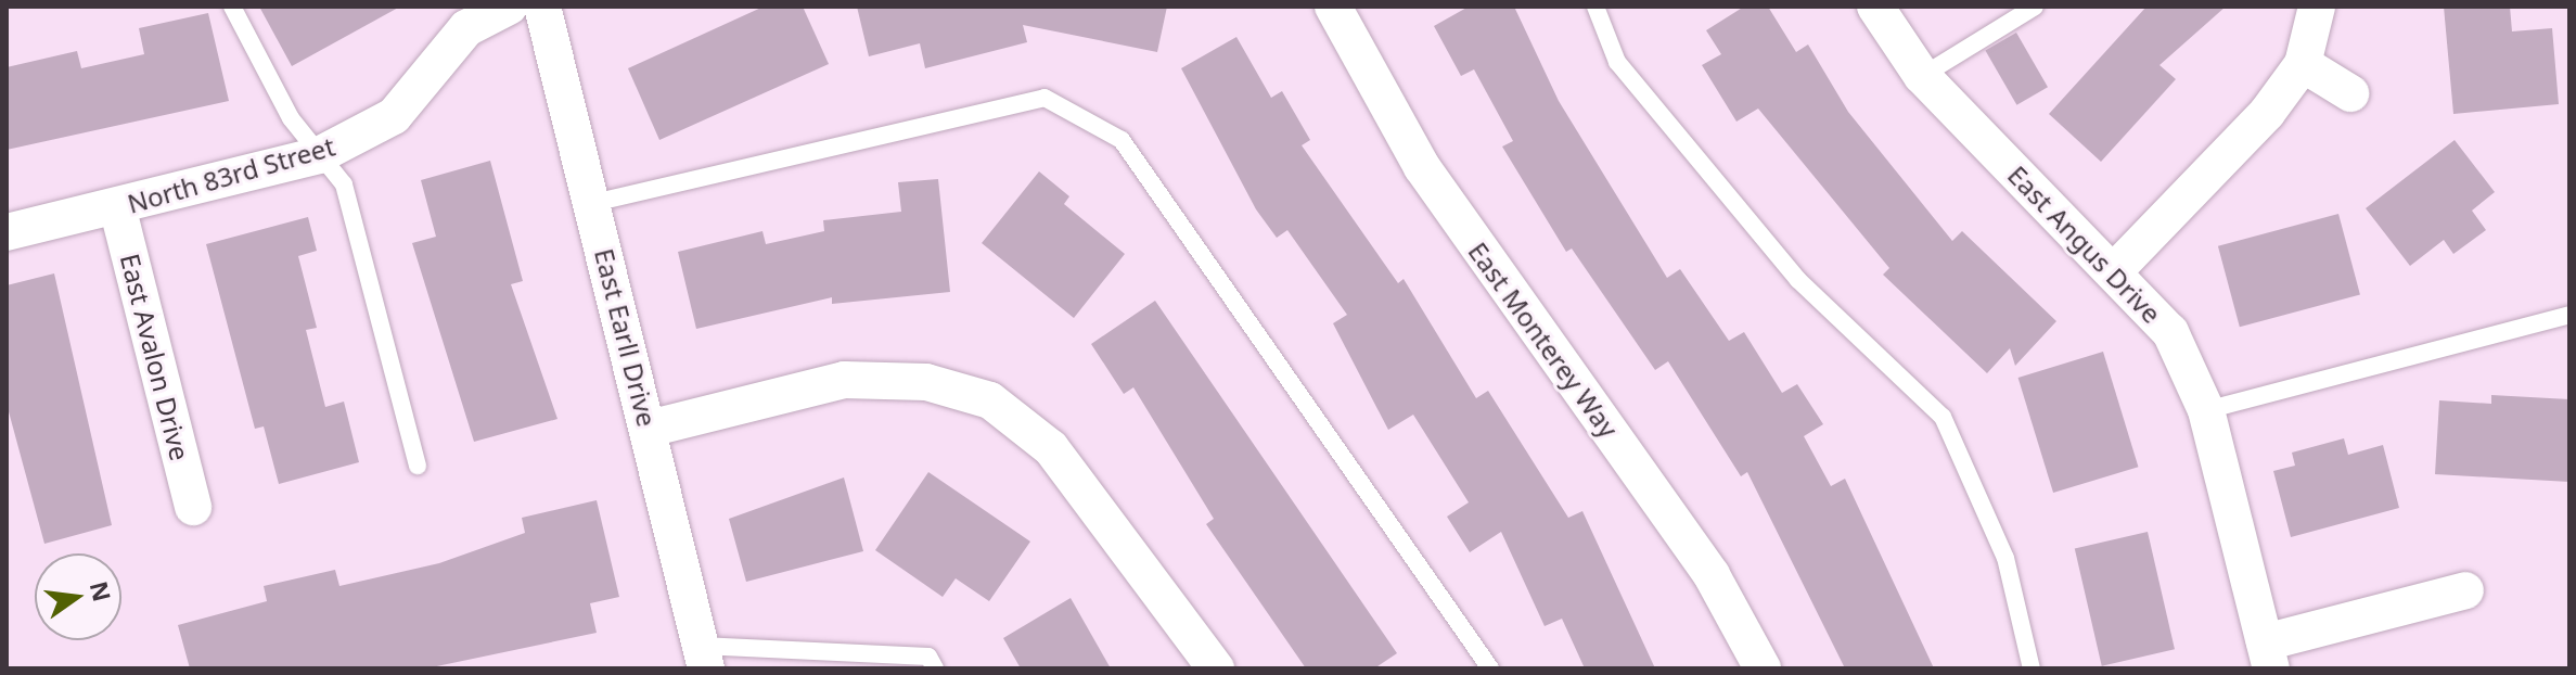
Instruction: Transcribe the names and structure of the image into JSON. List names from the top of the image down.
{
  "streets": {
    "street": [
      "North 83rd Street",
      "East Angus Drive",
      "East Earll Drive",
      "East Monterey Way",
      "East Avalon Drive"
    ]
  },
  "crossings": [
    ["North 83rd Street", "East Avalon Drive"]
  ],
  "north": "right"
}
